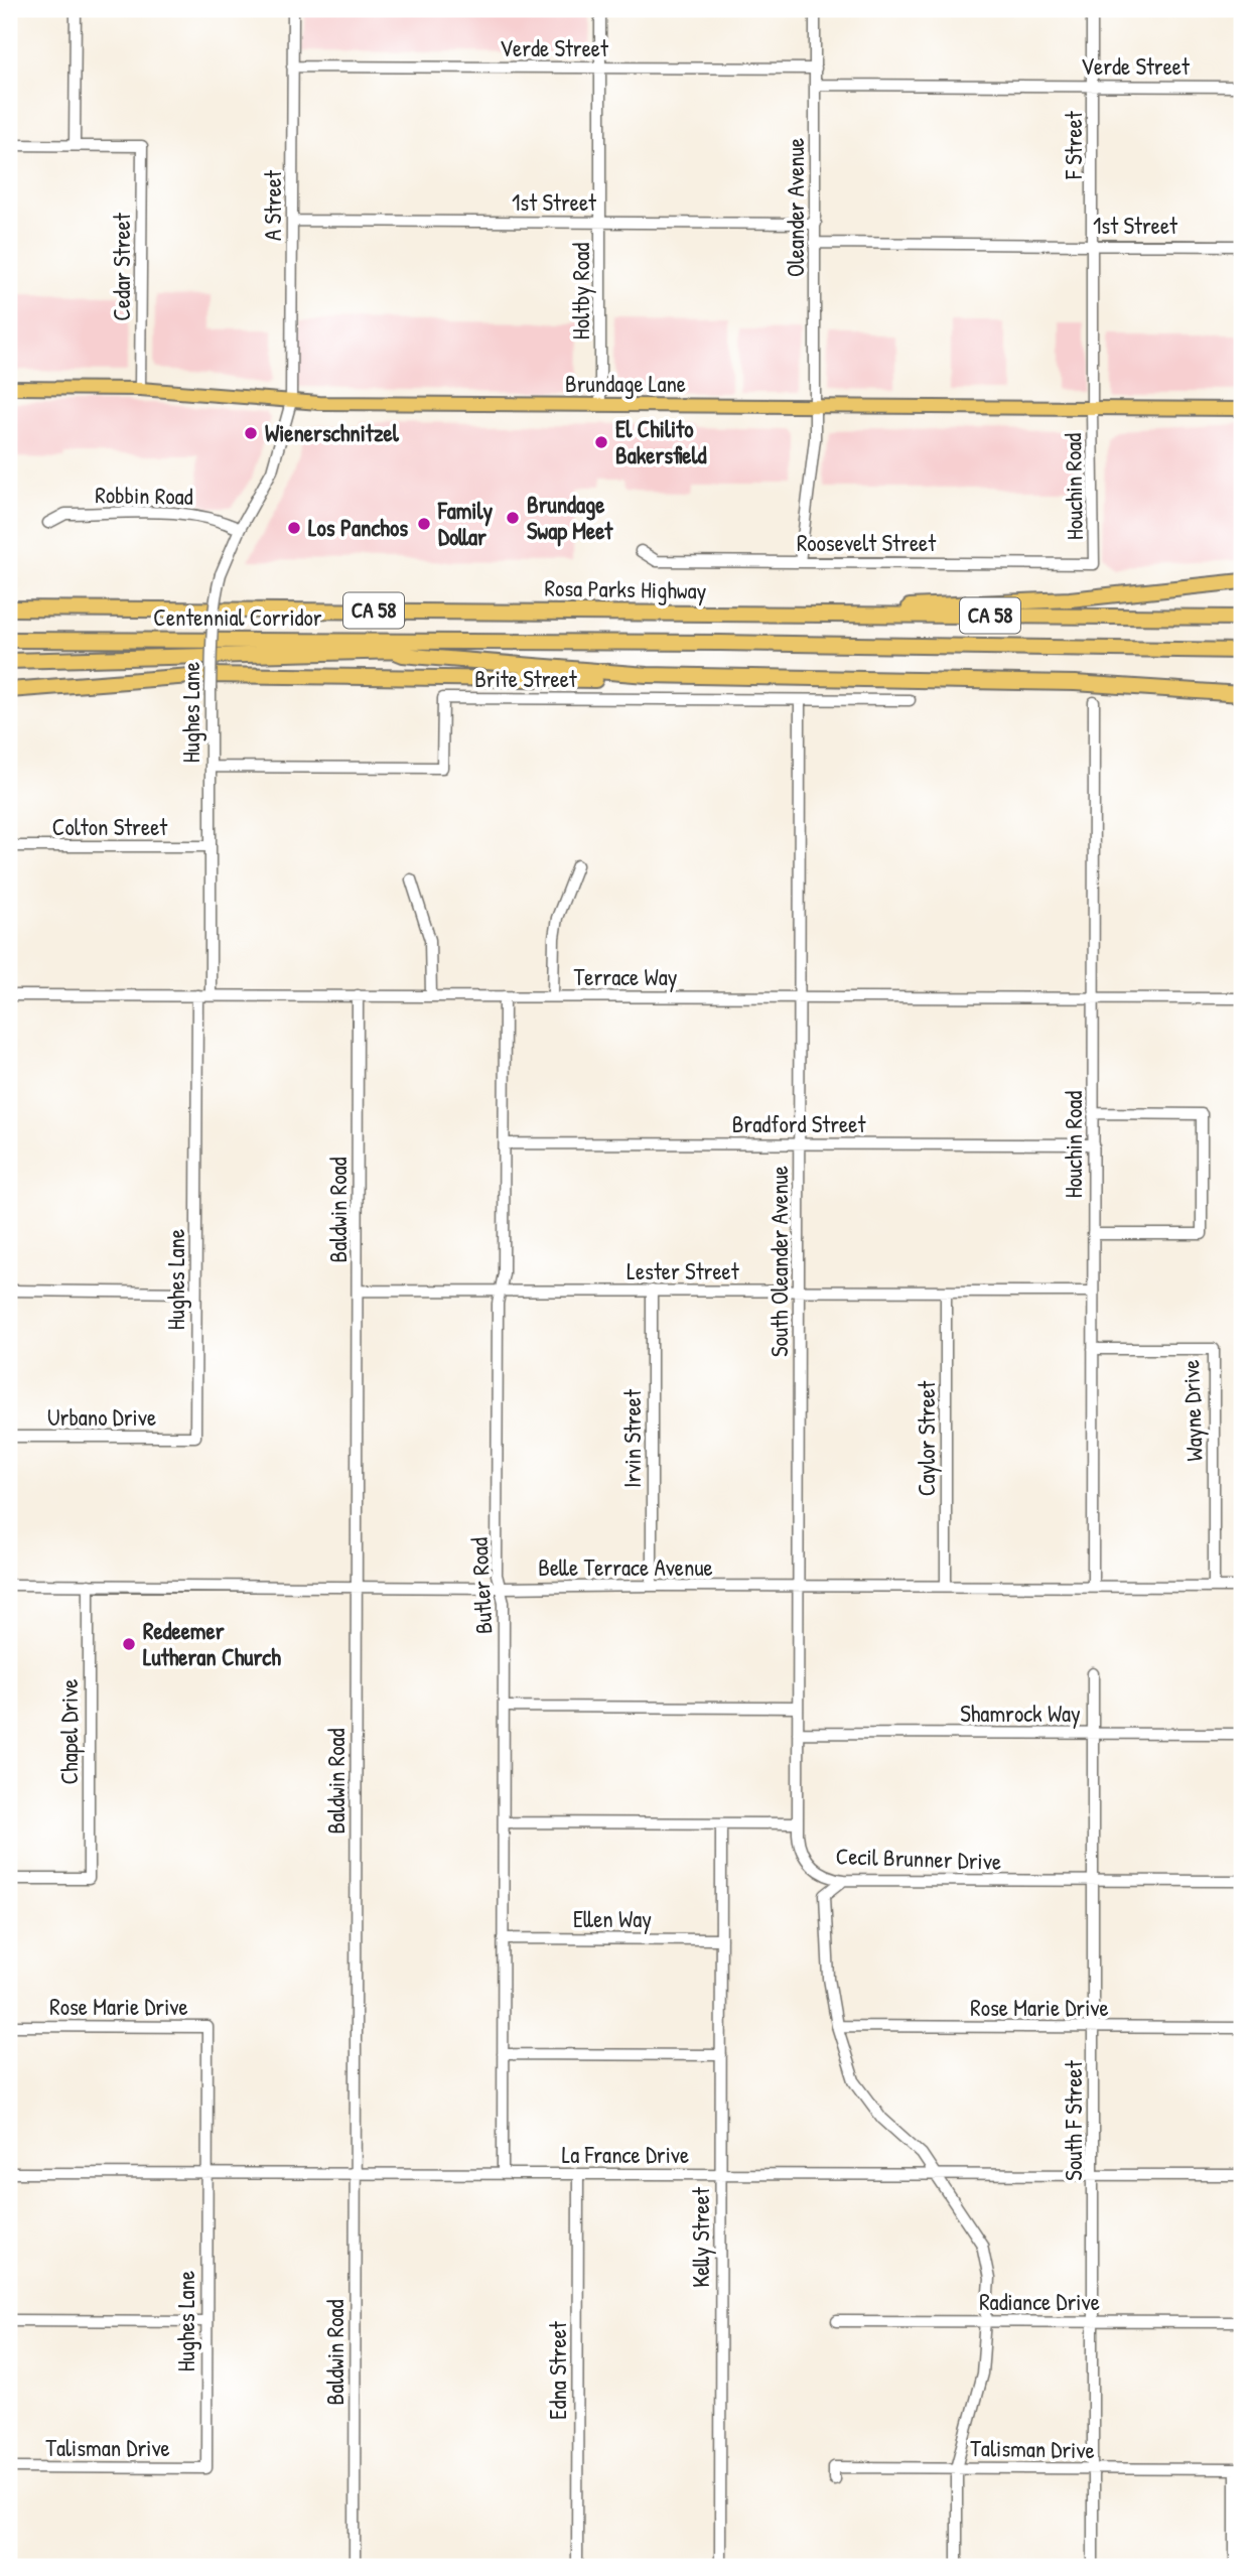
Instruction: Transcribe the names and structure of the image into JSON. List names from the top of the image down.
{
  "streets": {
    "highway": ["Rosa Parks Highway", "CA 58", "Centennial Corridor"],
    "main road": ["Brundage Lane"],
    "street": [
      "Verde Street",
      "F Street",
      "1st Street",
      "A Street",
      "Oleander Avenue",
      "Cedar Street",
      "Holtby Road",
      "Houchin Road",
      "Robbin Road",
      "Roosevelt Street",
      "Brite Street",
      "Hughes Lane",
      "Colton Street",
      "Terrace Way",
      "Bradford Street",
      "Baldwin Road",
      "South Oleander Avenue",
      "Lester Street",
      "Wayne Drive",
      "Urbano Drive",
      "Irvin Street",
      "Caylor Street",
      "Belle Terrace Avenue",
      "Butler Road",
      "Shamrock Way",
      "Chapel Drive",
      "Cecil Brunner Drive",
      "Ellen Way",
      "Rose Marie Drive",
      "South F Street",
      "La France Drive",
      "Kelly Street",
      "Radiance Drive",
      "Edna Street",
      "Talisman Drive"
    ]
  },
  "crossings": [
    ["Verde Street", "F Street"],
    ["Verde Street", "A Street"],
    ["Verde Street", "Oleander Avenue"],
    ["Verde Street", "Holtby Road"],
    ["F Street", "1st Street"],
    ["F Street", "Brundage Lane"],
    ["F Street", "Houchin Road"],
    ["1st Street", "A Street"],
    ["1st Street", "Oleander Avenue"],
    ["1st Street", "Holtby Road"],
    ["A Street", "Brundage Lane"],
    ["A Street", "Hughes Lane"],
    ["Oleander Avenue", "Brundage Lane"],
    ["Cedar Street", "Brundage Lane"],
    ["Holtby Road", "Brundage Lane"],
    ["Brundage Lane", "Houchin Road"],
    ["Brundage Lane", "Hughes Lane"],
    ["Houchin Road", "Roosevelt Street"],
    ["Houchin Road", "Terrace Way"],
    ["Houchin Road", "Bradford Street"],
    ["Houchin Road", "Lester Street"],
    ["Houchin Road", "Wayne Drive"],
    ["Houchin Road", "Belle Terrace Avenue"],
    ["Robbin Road", "Hughes Lane"],
    ["CA 58", "Centennial Corridor"],
    ["Brite Street", "Hughes Lane"],
    ["Brite Street", "South Oleander Avenue"],
    ["Hughes Lane", "Colton Street"],
    ["Hughes Lane", "Terrace Way"],
    ["Hughes Lane", "Urbano Drive"],
    ["Hughes Lane", "Rose Marie Drive"],
    ["Hughes Lane", "La France Drive"],
    ["Hughes Lane", "Talisman Drive"],
    ["Terrace Way", "Baldwin Road"],
    ["Terrace Way", "South Oleander Avenue"],
    ["Terrace Way", "Butler Road"],
    ["Bradford Street", "South Oleander Avenue"],
    ["Bradford Street", "Butler Road"],
    ["Baldwin Road", "Lester Street"],
    ["Baldwin Road", "Belle Terrace Avenue"],
    ["Baldwin Road", "La France Drive"],
    ["South Oleander Avenue", "Lester Street"],
    ["South Oleander Avenue", "Belle Terrace Avenue"],
    ["South Oleander Avenue", "Shamrock Way"],
    ["South Oleander Avenue", "Cecil Brunner Drive"],
    ["Lester Street", "Irvin Street"],
    ["Lester Street", "Caylor Street"],
    ["Lester Street", "Butler Road"],
    ["Wayne Drive", "Belle Terrace Avenue"],
    ["Irvin Street", "Belle Terrace Avenue"],
    ["Caylor Street", "Belle Terrace Avenue"],
    ["Belle Terrace Avenue", "Butler Road"],
    ["Belle Terrace Avenue", "Chapel Drive"],
    ["Butler Road", "Ellen Way"],
    ["Butler Road", "La France Drive"],
    ["Shamrock Way", "South F Street"],
    ["Cecil Brunner Drive", "South F Street"],
    ["Ellen Way", "Kelly Street"],
    ["Rose Marie Drive", "South F Street"],
    ["Rose Marie Drive", "La France Drive"],
    ["South F Street", "La France Drive"],
    ["South F Street", "Radiance Drive"],
    ["South F Street", "Talisman Drive"],
    ["La France Drive", "Kelly Street"],
    ["La France Drive", "Edna Street"]
  ],
  "places": [
    "Wienerschnitzel",
    "El Chilito Bakersfield",
    "Brundage Swap Meet",
    "Family Dollar",
    "Los Panchos",
    "Redeemer Lutheran Church"
  ]
}
